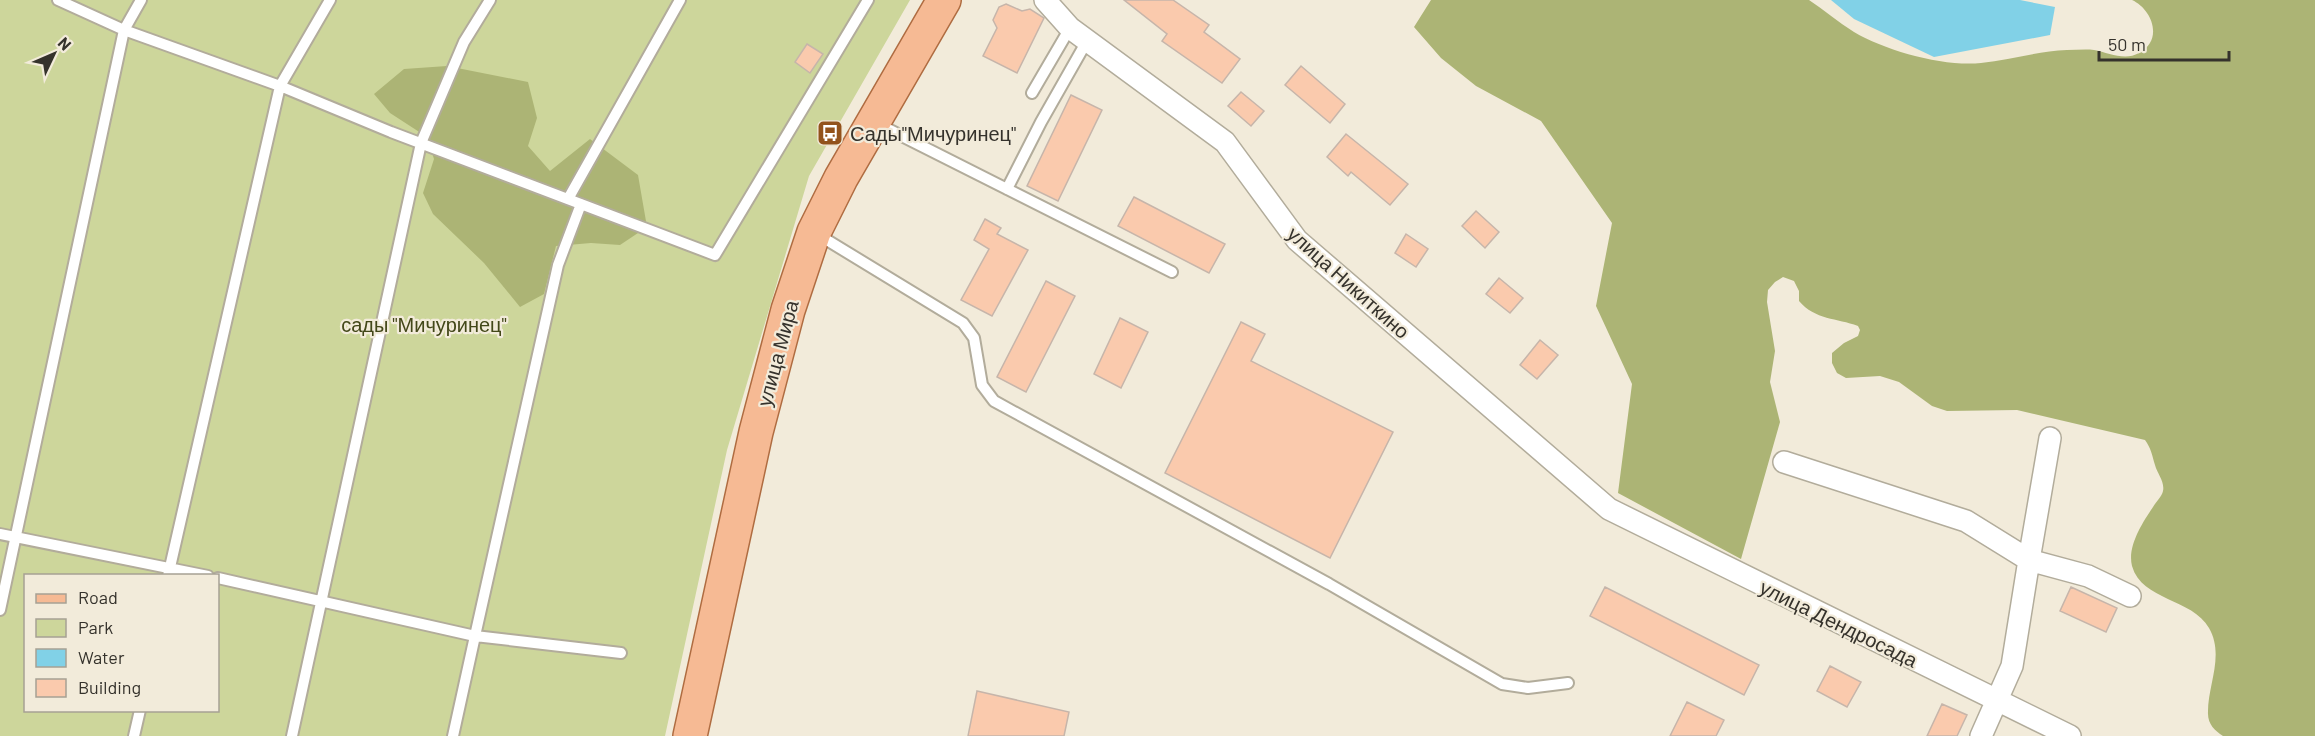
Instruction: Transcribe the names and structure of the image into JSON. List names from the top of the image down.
{
  "streets": {
    "main road": ["улица Мира"],
    "street": ["улица Никиткино", "улица Дендросада"]
  },
  "crossings": [
    ["улица Никиткино", "улица Дендросада"]
  ],
  "parks": ["сады \"Мичуринец\""],
  "places": {
    "bus stop": ["Сады\"Мичуринец\""]
  },
  "legend": [
    "Road",
    "Park",
    "Water",
    "Building"
  ],
  "scale_bar": "50 m",
  "north": "top right"
}
